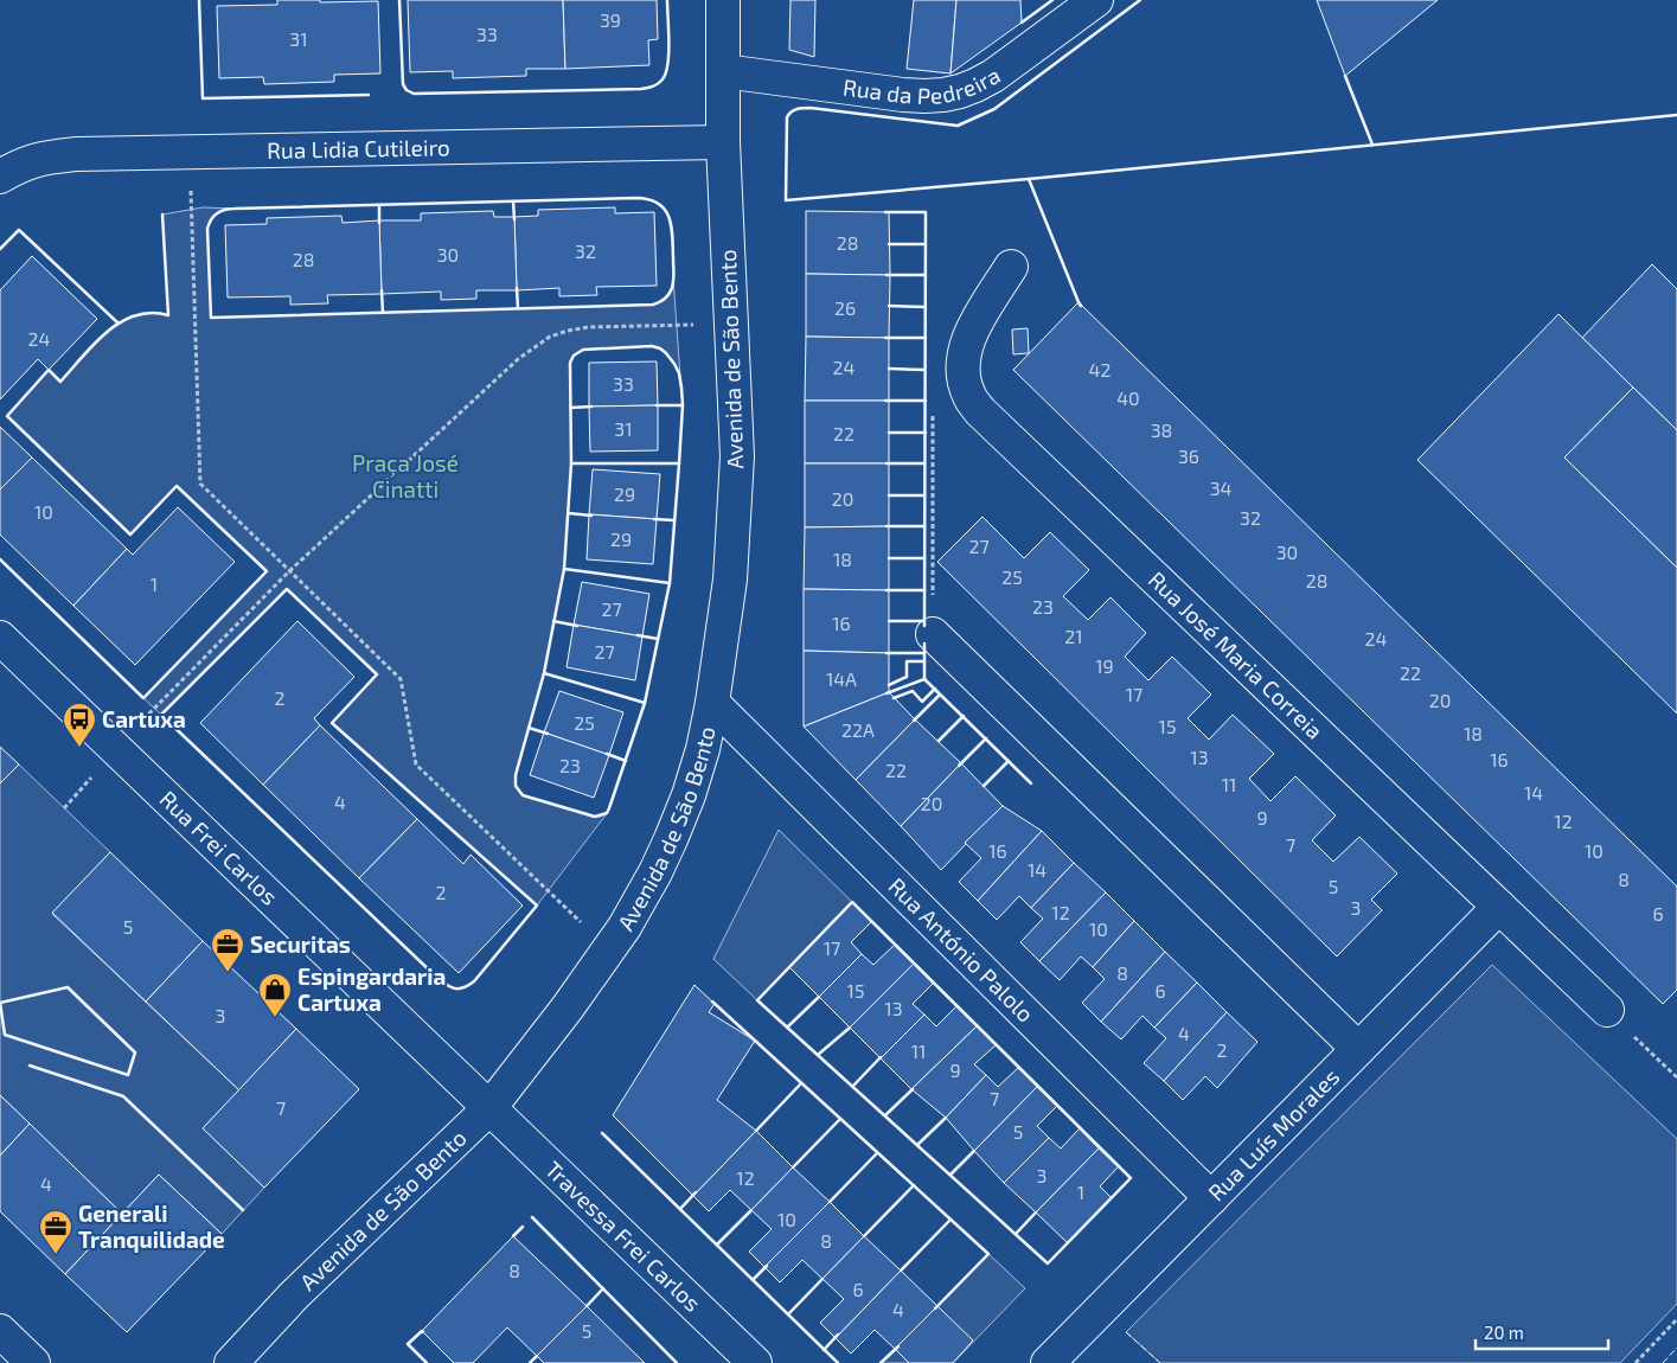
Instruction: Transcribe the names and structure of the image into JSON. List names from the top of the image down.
{
  "streets": {
    "street": [
      "Rua da Pedreira",
      "Rua Lidia Cutileiro",
      "Avenida de São Bento",
      "Rua José Maria Correia",
      "Rua Frei Carlos",
      "Rua António Palolo",
      "Rua Luís Morales",
      "Travessa Frei Carlos"
    ]
  },
  "crossings": [
    ["Rua da Pedreira", "Avenida de São Bento"],
    ["Rua Lidia Cutileiro", "Avenida de São Bento"],
    ["Avenida de São Bento", "Rua Frei Carlos"],
    ["Avenida de São Bento", "Rua António Palolo"],
    ["Avenida de São Bento", "Travessa Frei Carlos"],
    ["Rua José Maria Correia", "Rua Luís Morales"],
    ["Rua Frei Carlos", "Travessa Frei Carlos"],
    ["Rua António Palolo", "Rua Luís Morales"]
  ],
  "parks": ["Praça José Cinatti"],
  "places": {
    "bus stop": ["Cartuxa"],
    "office": ["Securitas", "Generali Tranquilidade"],
    "shop": ["Espingardaria Cartuxa"]
  },
  "house_numbers": [
    "39",
    "33",
    "31",
    "28",
    "32",
    "30",
    "28",
    "26",
    "24",
    "24",
    "42",
    "33",
    "40",
    "31",
    "38",
    "22",
    "36",
    "34",
    "29",
    "20",
    "10",
    "32",
    "29",
    "27",
    "30",
    "18",
    "25",
    "28",
    "1",
    "23",
    "27",
    "16",
    "21",
    "24",
    "27",
    "19",
    "22",
    "14A",
    "17",
    "2",
    "20",
    "25",
    "15",
    "22A",
    "18",
    "13",
    "16",
    "23",
    "22",
    "11",
    "14",
    "4",
    "20",
    "9",
    "12",
    "7",
    "16",
    "10",
    "14",
    "8",
    "5",
    "2",
    "3",
    "12",
    "6",
    "5",
    "10",
    "17",
    "8",
    "15",
    "6",
    "13",
    "3",
    "4",
    "2",
    "11",
    "9",
    "7",
    "7",
    "5",
    "3",
    "12",
    "4",
    "1",
    "10",
    "8",
    "8",
    "6",
    "4",
    "5"
  ],
  "scale_bar": "20 m"
}
